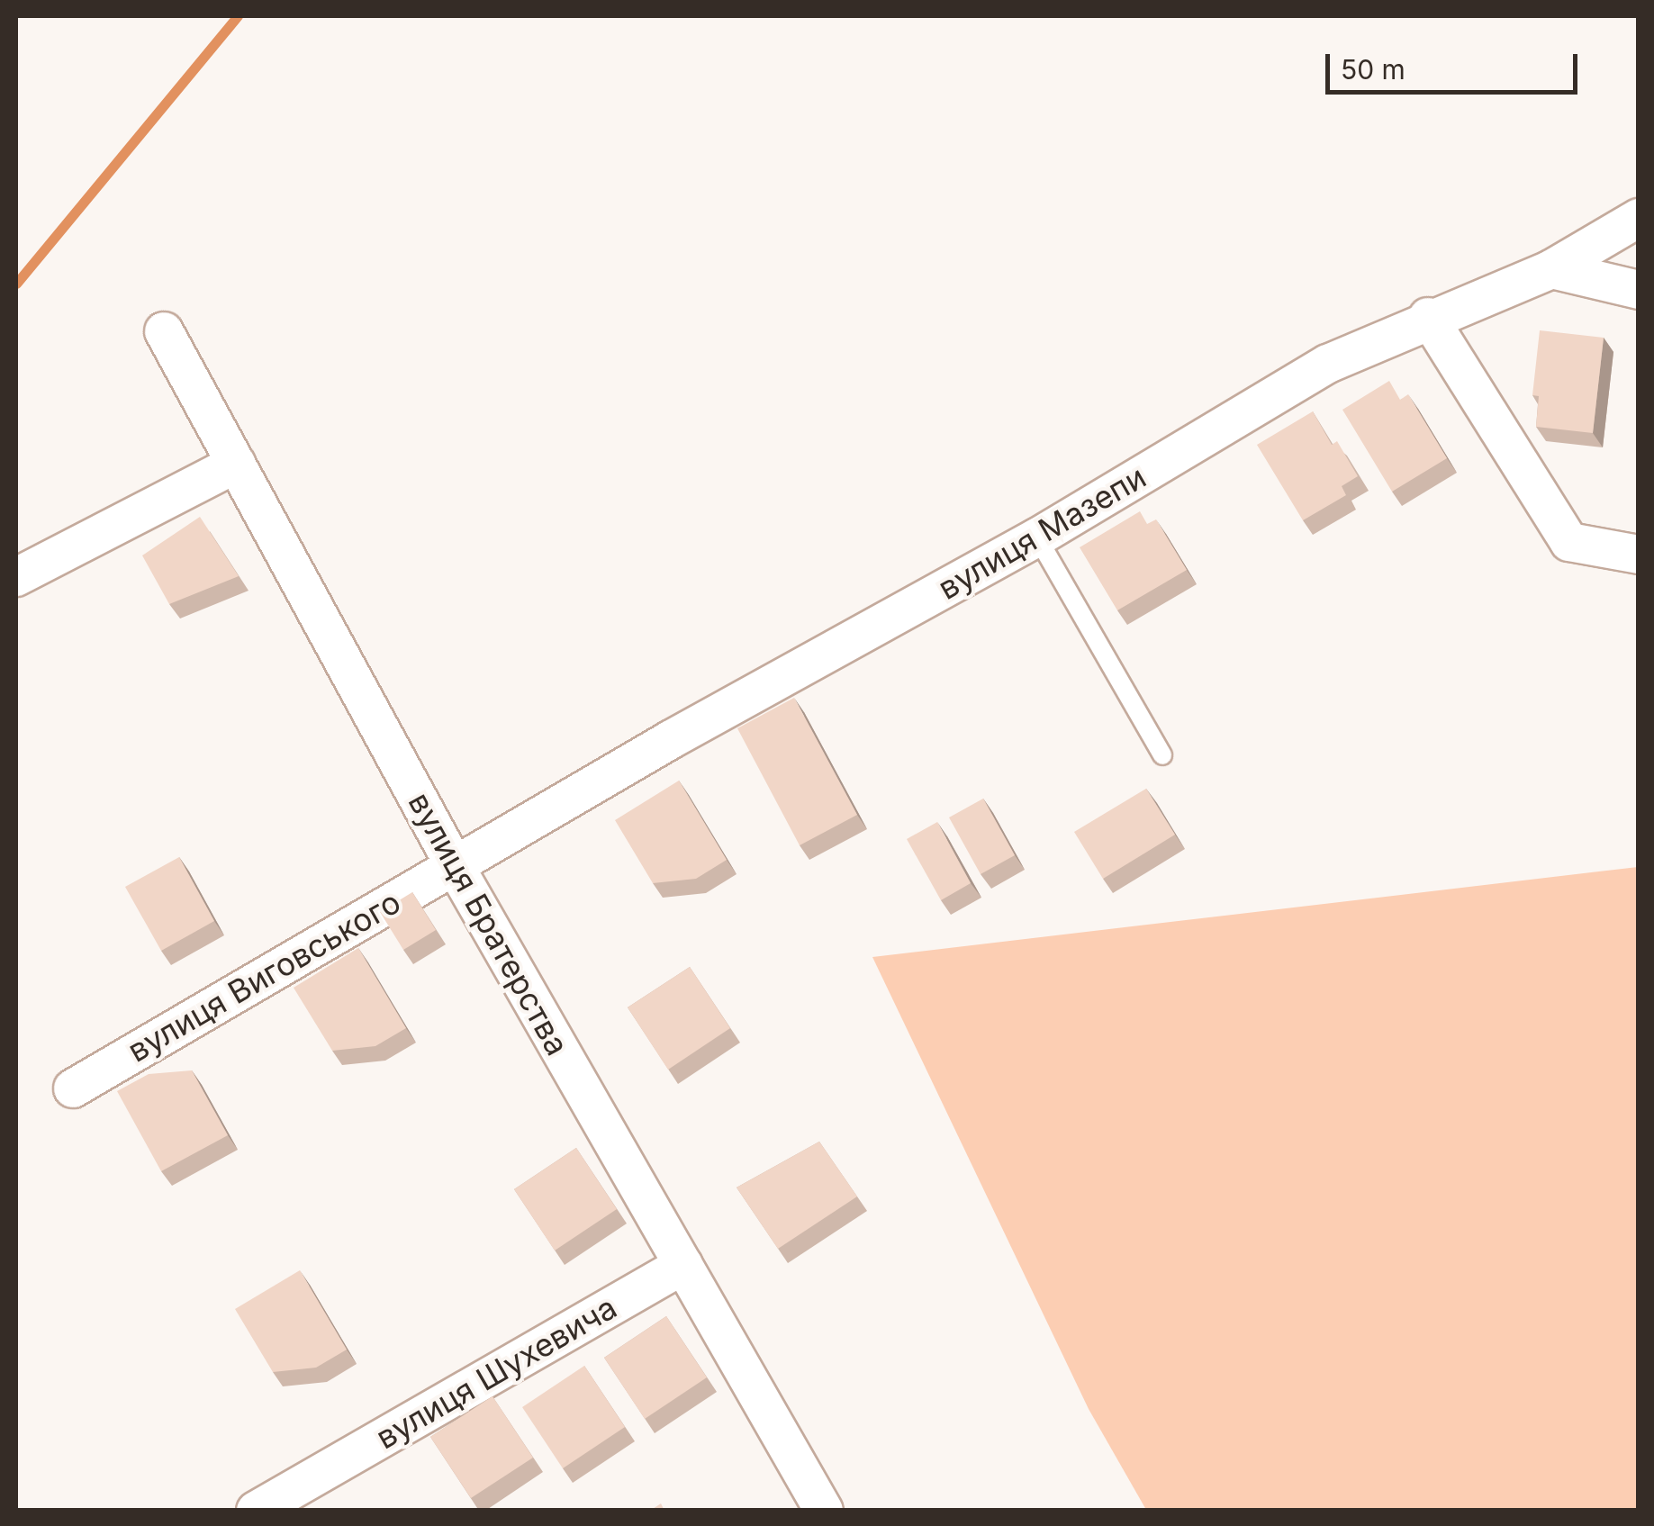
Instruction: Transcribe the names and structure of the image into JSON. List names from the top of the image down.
{
  "streets": {
    "street": [
      "вулиця Мазепи",
      "вулиця Братерства",
      "вулиця Виговського",
      "вулиця Шухевича"
    ]
  },
  "crossings": [
    ["вулиця Мазепи", "вулиця Братерства"],
    ["вулиця Мазепи", "вулиця Виговського"],
    ["вулиця Братерства", "вулиця Виговського"],
    ["вулиця Братерства", "вулиця Шухевича"]
  ],
  "scale_bar": "50 m"
}
